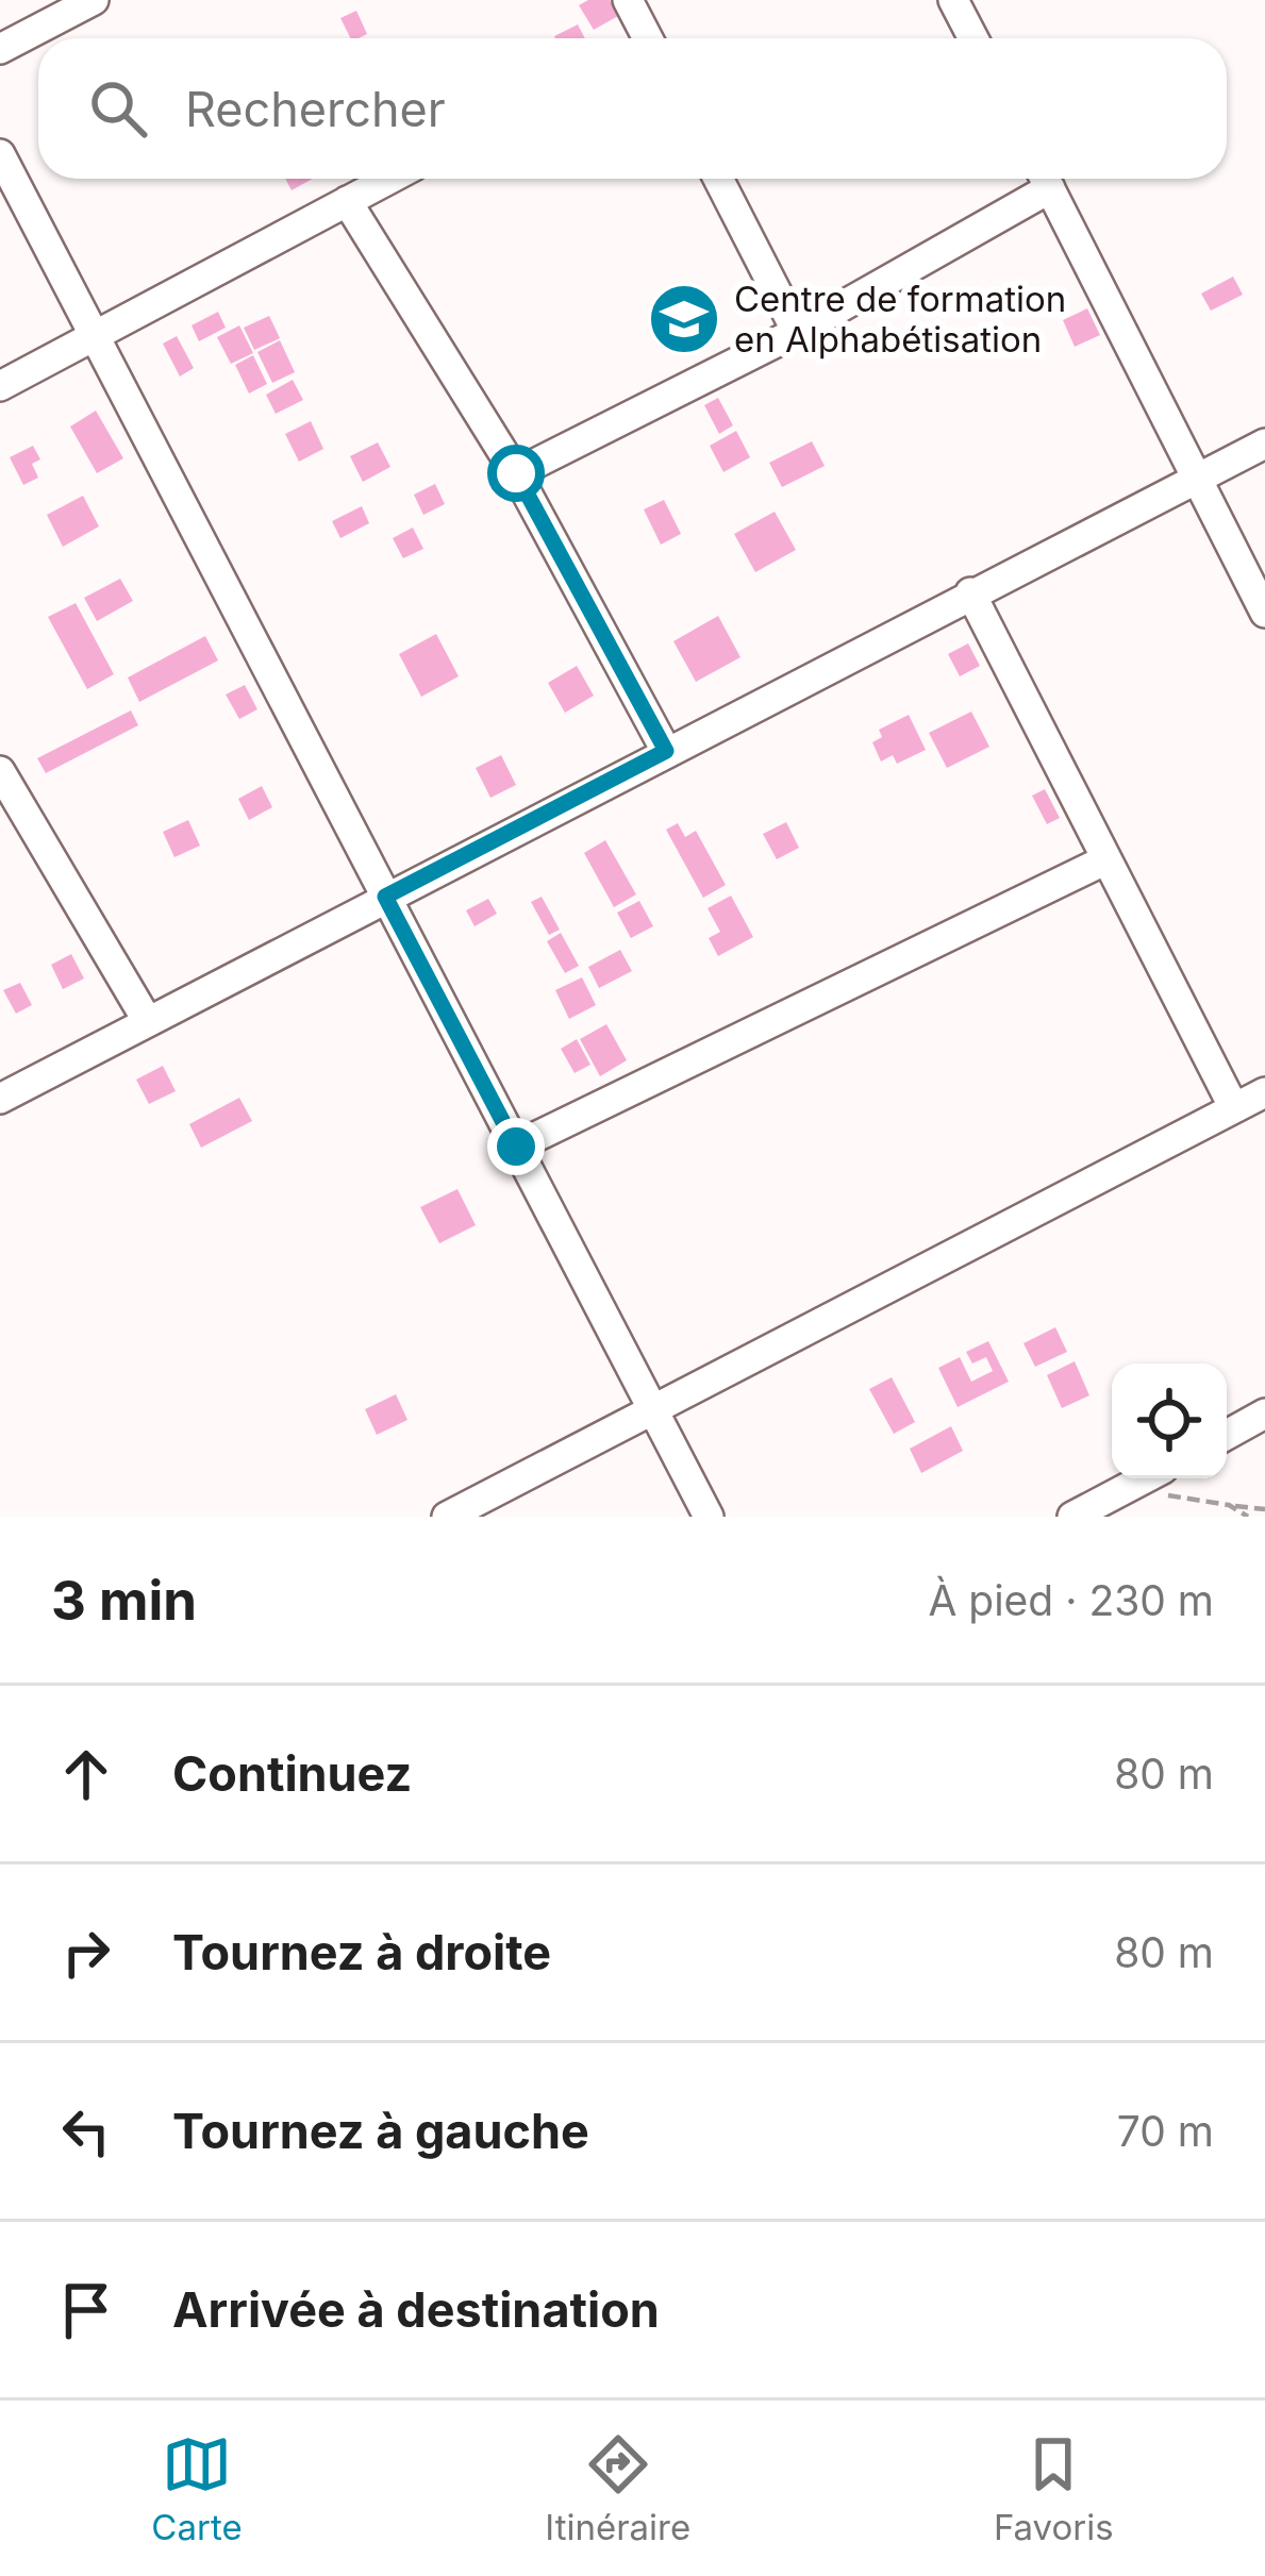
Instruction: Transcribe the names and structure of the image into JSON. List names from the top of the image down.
{
  "places": {
    "school or university": ["Centre de formation en Alphabétisation"]
  },
  "page": {
    "search": "Rechercher",
    "heading": ["3 min", "À pied · 230 m"],
    "list": [
      ["Continuez", "80 m"],
      ["Tournez à droite", "80 m"],
      ["Tournez à gauche", "70 m"],
      "Arrivée à destination"
    ],
    "nav": ["Carte", "Itinéraire", "Favoris"]
  }
}
